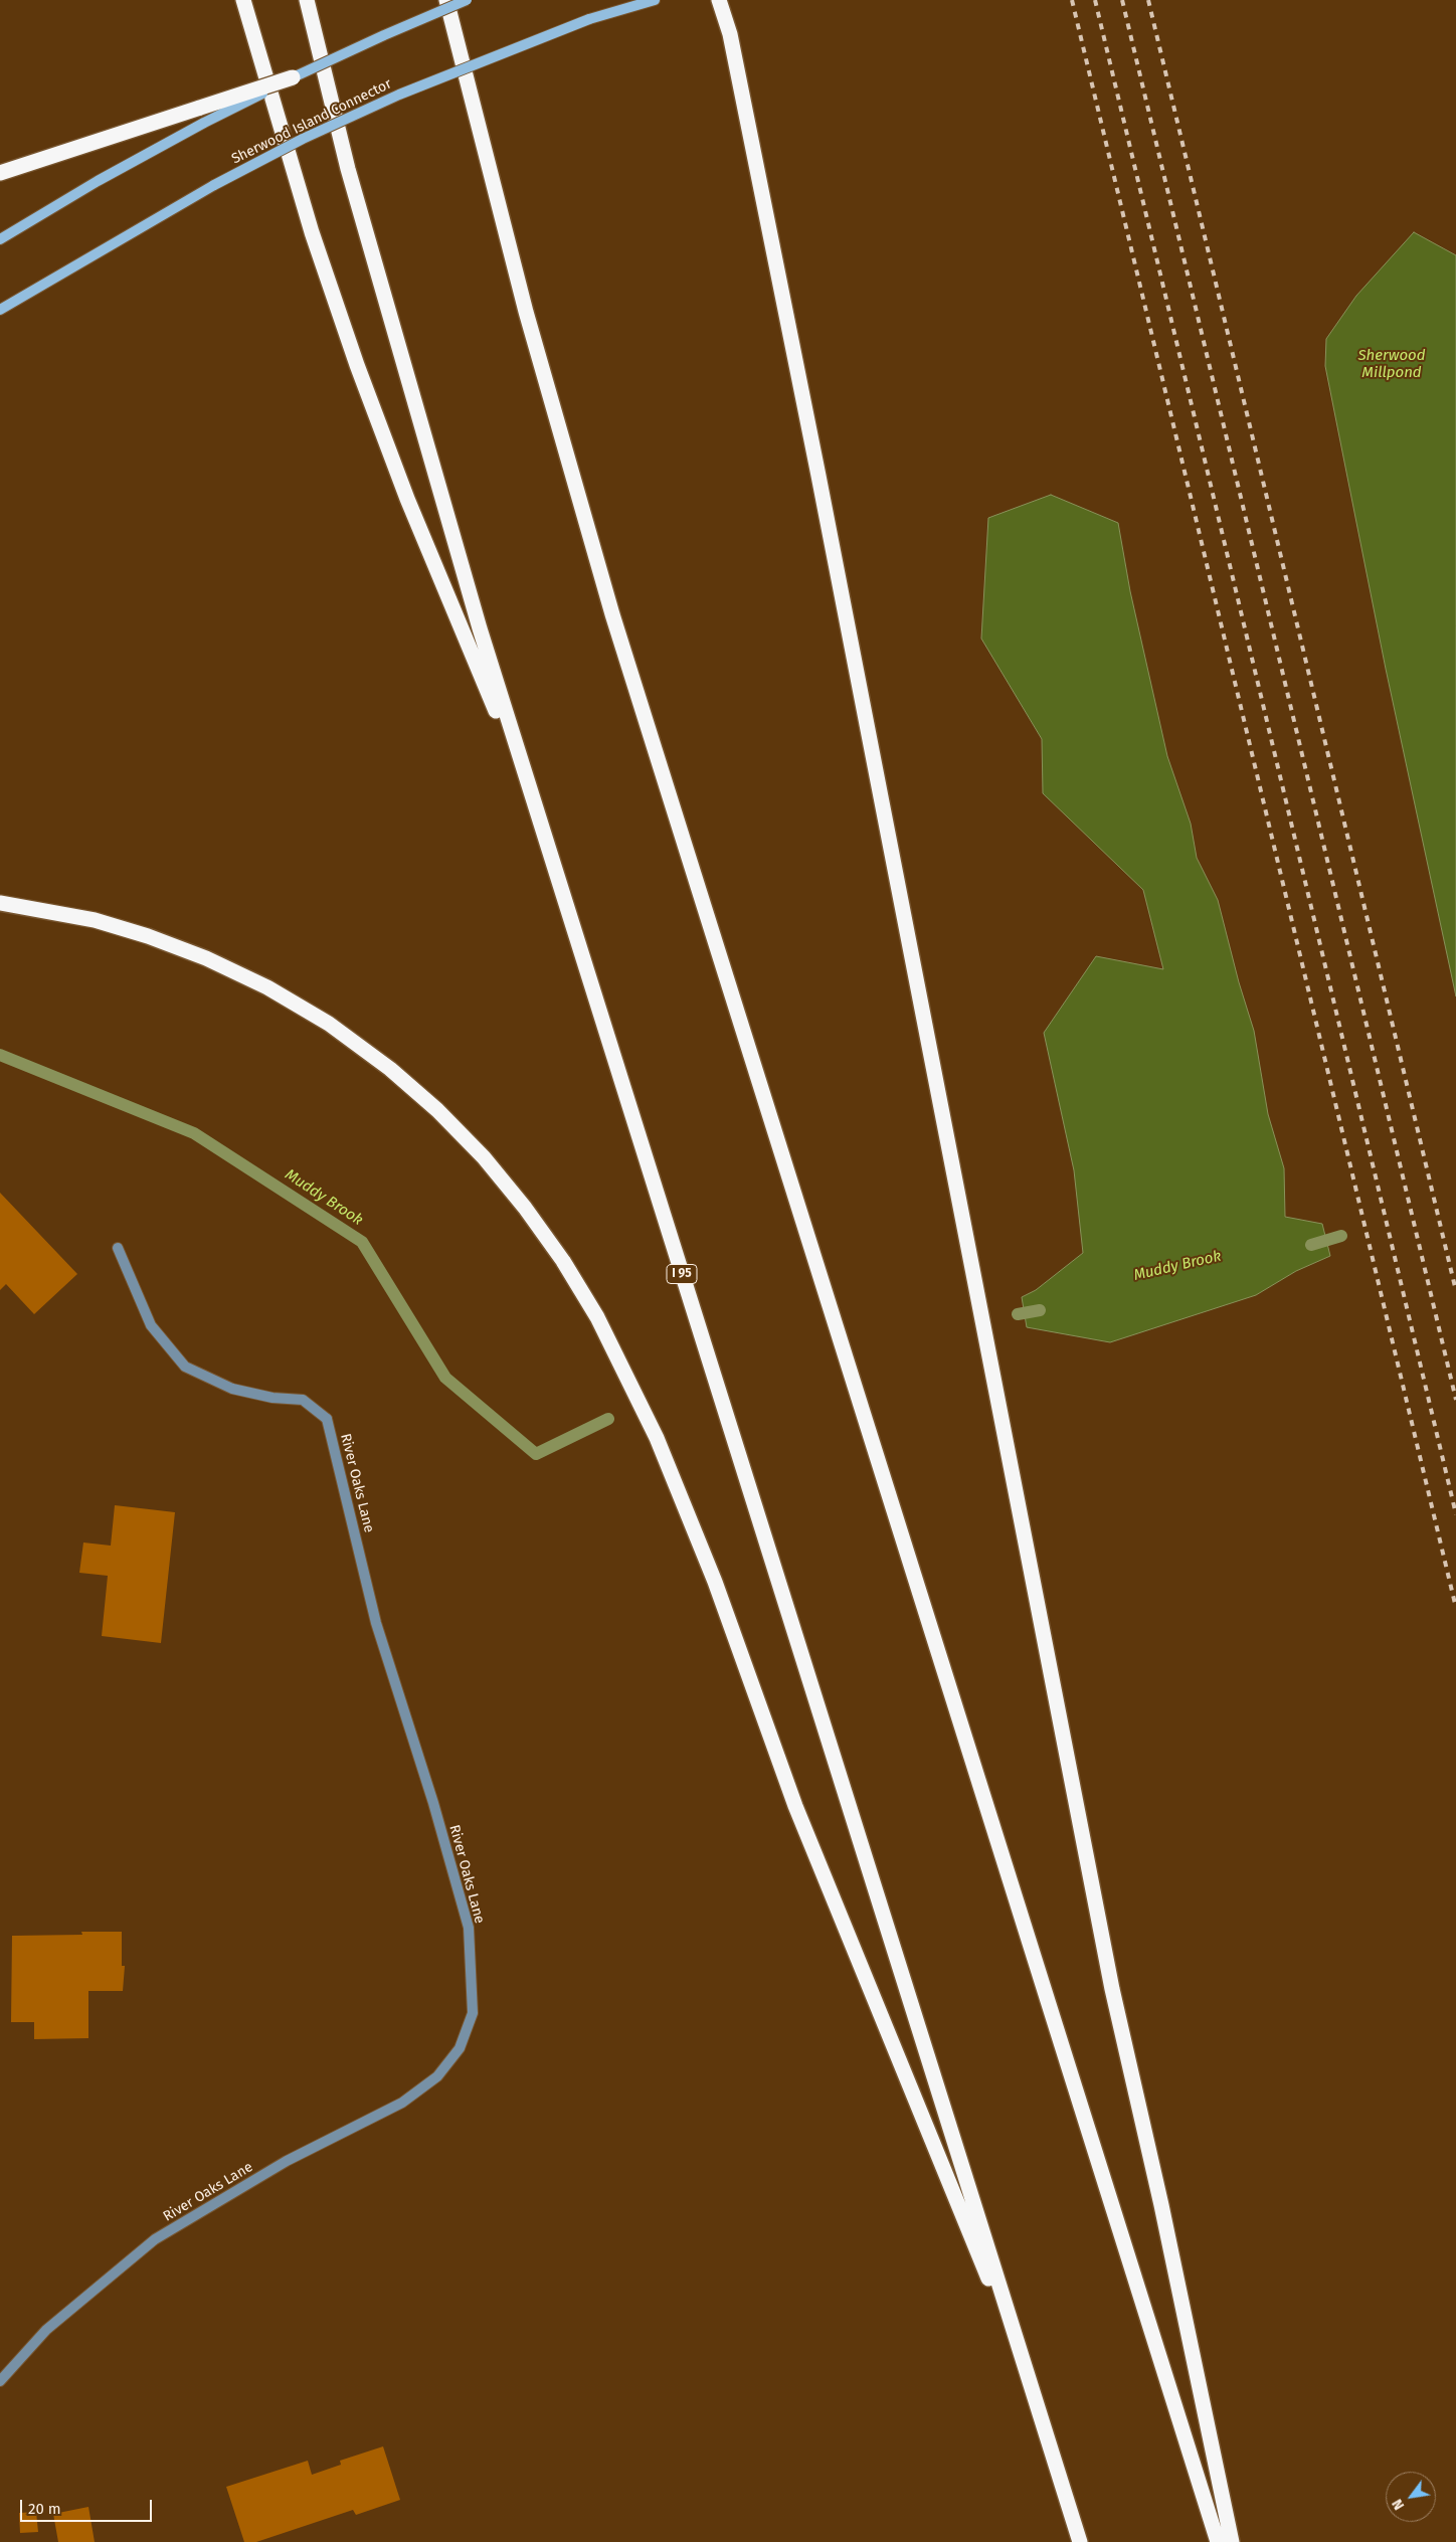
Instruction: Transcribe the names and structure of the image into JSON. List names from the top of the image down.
{
  "streets": {
    "highway": ["I 95"],
    "main road": ["Sherwood Island Connector"],
    "street": ["River Oaks Lane"]
  },
  "water": ["Sherwood Millpond", "Muddy Brook"],
  "scale_bar": "20 m",
  "north": "bottom left"
}
